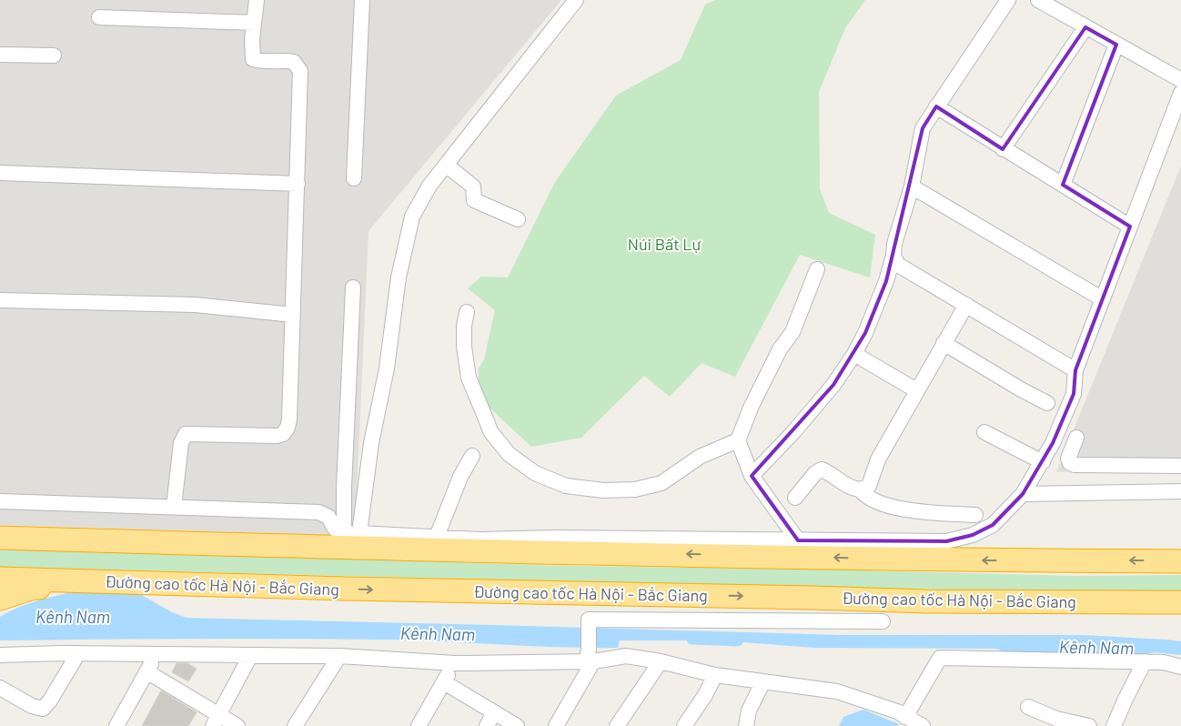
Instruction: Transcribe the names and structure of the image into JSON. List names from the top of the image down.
{
  "streets": {
    "highway": ["Đường cao tốc Hà Nội - Bắc Giang"]
  },
  "water": ["Kênh Nam"],
  "parks": ["Núi Bất Lự"]
}
